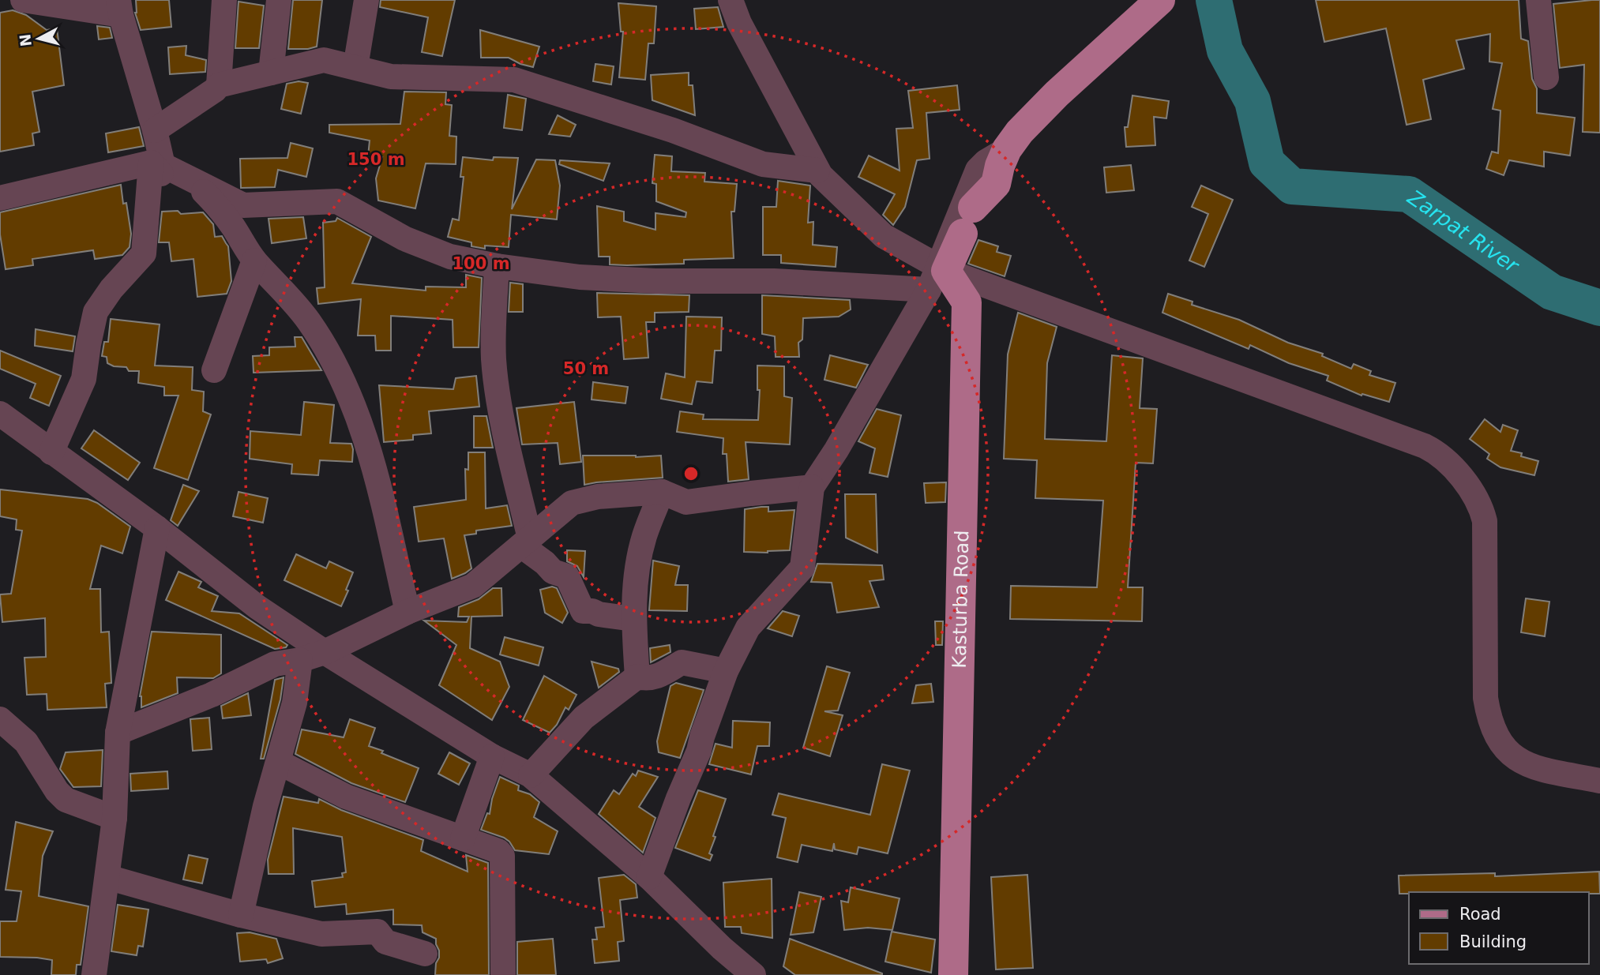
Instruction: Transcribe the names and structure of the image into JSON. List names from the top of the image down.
{
  "streets": {
    "main road": ["Kasturba Road"]
  },
  "water": ["Zarpat River"],
  "legend": ["Road", "Building"],
  "north": "left",
  "rings": ["150 m", "100 m", "50 m"]
}
